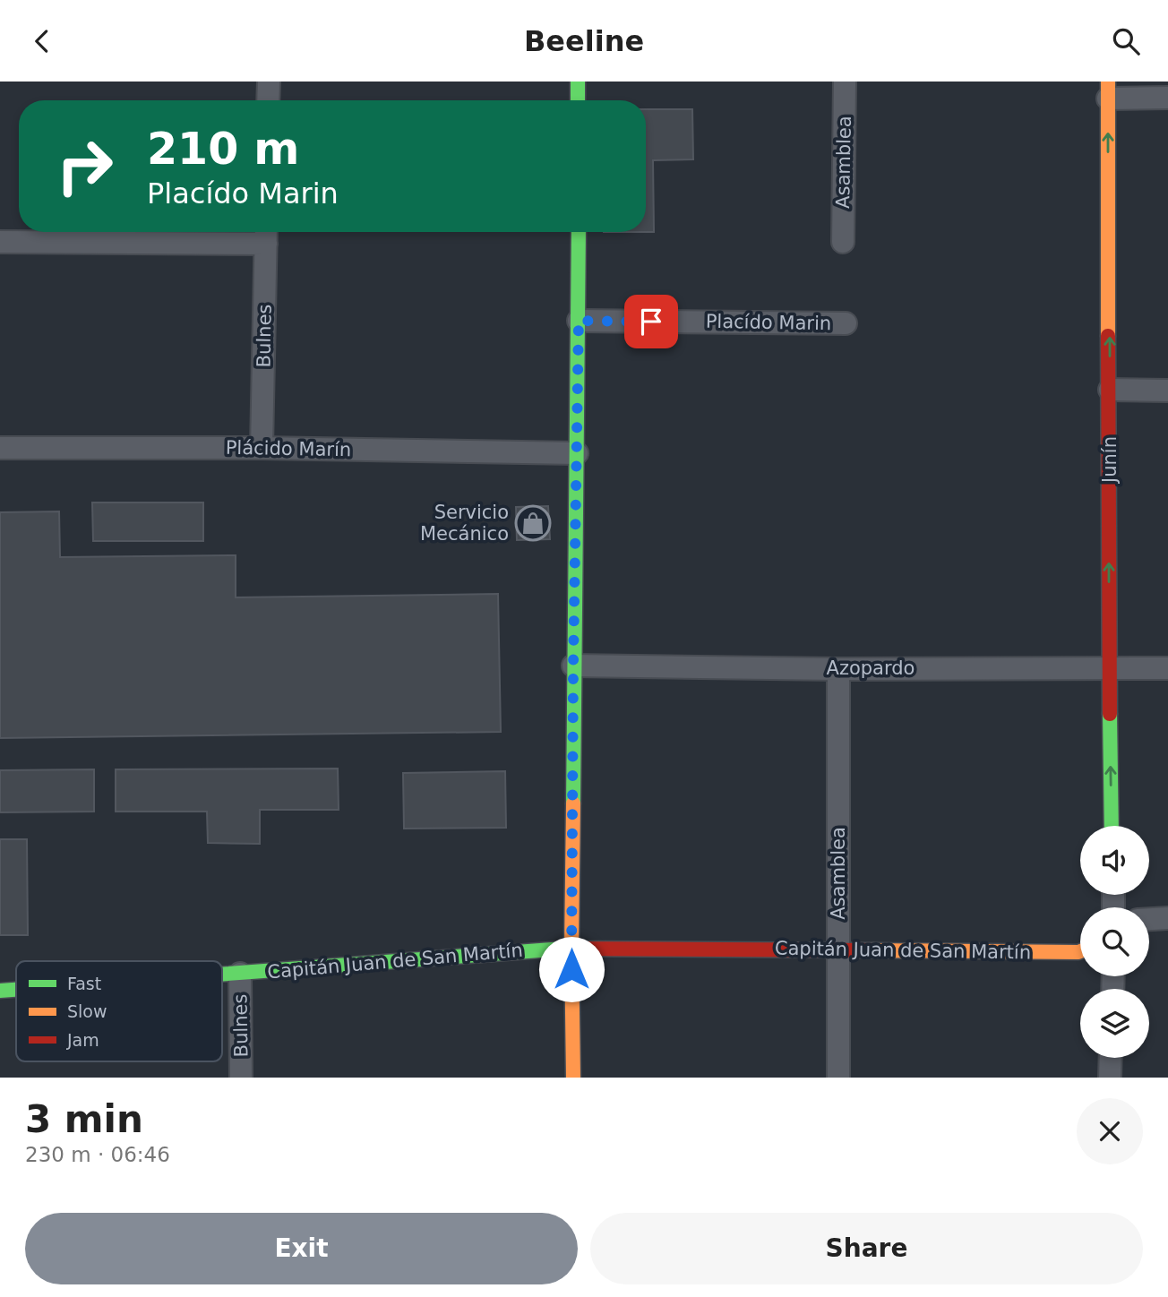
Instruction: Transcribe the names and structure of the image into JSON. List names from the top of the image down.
{
  "streets": {
    "street": [
      "Asamblea",
      "Placído Marin",
      "Bulnes",
      "Plácido Marín",
      "Junín",
      "Azopardo",
      "Capitán Juan de San Martín"
    ]
  },
  "crossings": [
    ["Asamblea", "Azopardo"],
    ["Asamblea", "Capitán Juan de San Martín"],
    ["Bulnes", "Plácido Marín"],
    ["Bulnes", "Capitán Juan de San Martín"],
    ["Junín", "Azopardo"]
  ],
  "one_way": ["Junín"],
  "places": {
    "shop": ["Servicio Mecánico"]
  },
  "legend": ["Fast", "Slow", "Jam"],
  "page": {
    "header": "Beeline",
    "turn": ["210 m", "Placído Marin"],
    "heading": ["3 min", "230 m · 06:46"],
    "buttons": ["Exit", "Share"]
  }
}
